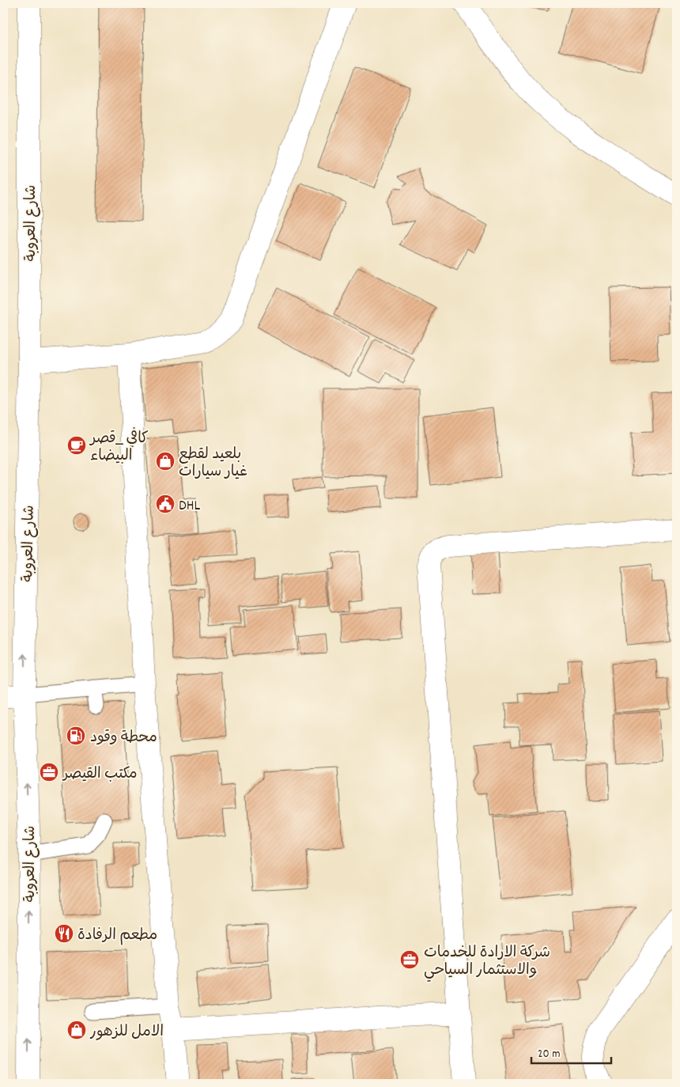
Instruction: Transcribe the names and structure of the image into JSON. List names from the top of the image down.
{
  "streets": {
    "main road": ["شارع العروبة"]
  },
  "places": {
    "cafe": ["كافي _قصر البيضاء"],
    "shop": ["بلعيد لقطع غيار سيارات", "الامل للزهور"],
    "public building": ["DHL"],
    "fuel station": ["محطة وقود"],
    "office": ["مكتب القيصر", "شركة الارادة للخدمات والاستثمار السياحي"],
    "restaurant": ["مطعم الرفادة"]
  },
  "scale_bar": "20 m"
}
